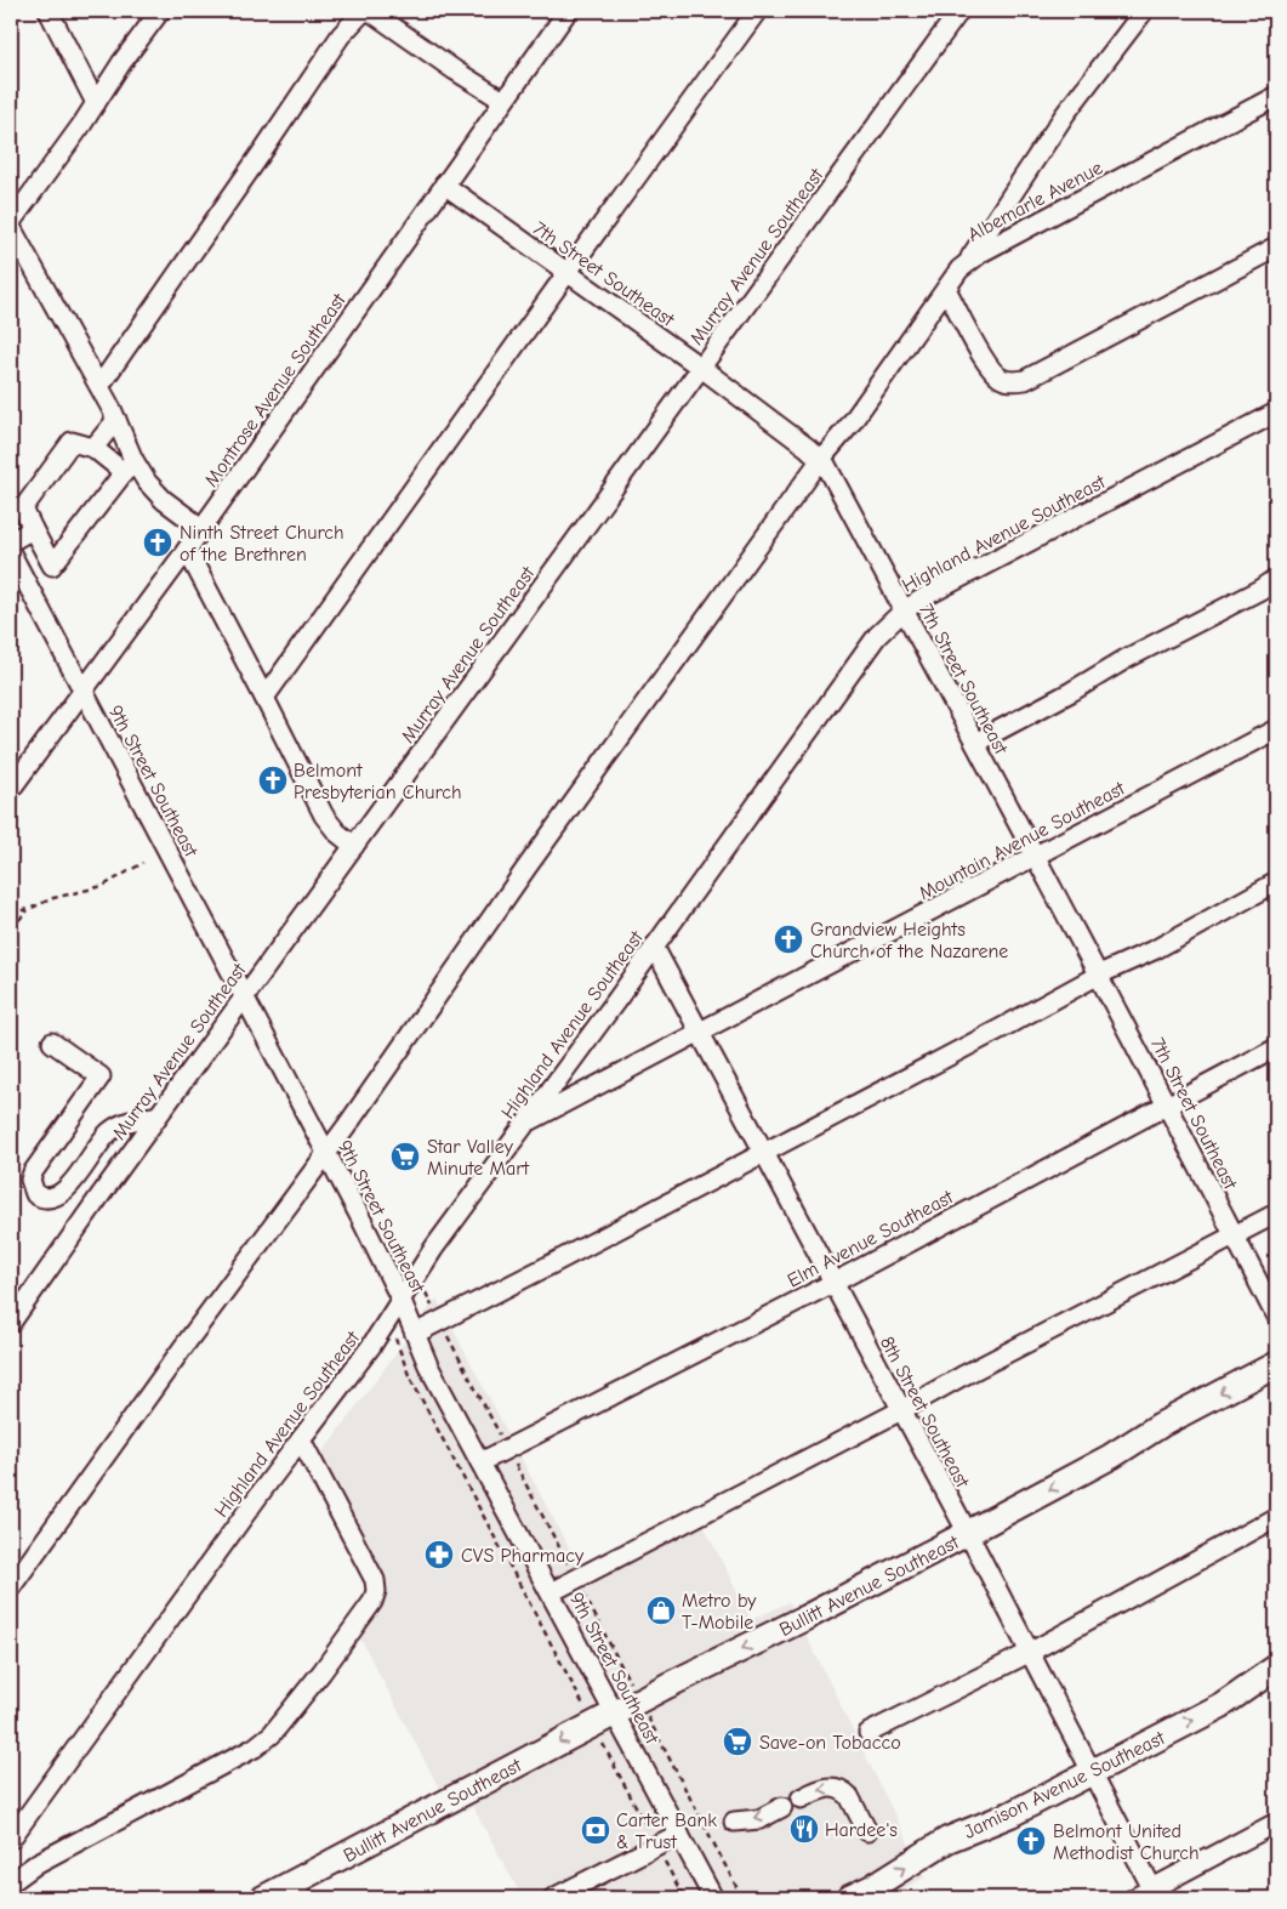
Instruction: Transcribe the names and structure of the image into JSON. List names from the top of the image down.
{
  "streets": {
    "main road": ["Bullitt Avenue Southeast", "Jamison Avenue Southeast"],
    "street": [
      "Albemarle Avenue",
      "Murray Avenue Southeast",
      "7th Street Southeast",
      "Montrose Avenue Southeast",
      "Highland Avenue Southeast",
      "9th Street Southeast",
      "Mountain Avenue Southeast",
      "Elm Avenue Southeast",
      "8th Street Southeast"
    ]
  },
  "crossings": [
    ["Albemarle Avenue", "7th Street Southeast"],
    ["Albemarle Avenue", "9th Street Southeast"],
    ["Murray Avenue Southeast", "7th Street Southeast"],
    ["Murray Avenue Southeast", "9th Street Southeast"],
    ["7th Street Southeast", "Montrose Avenue Southeast"],
    ["7th Street Southeast", "Highland Avenue Southeast"],
    ["7th Street Southeast", "Mountain Avenue Southeast"],
    ["7th Street Southeast", "Elm Avenue Southeast"],
    ["Montrose Avenue Southeast", "9th Street Southeast"],
    ["Highland Avenue Southeast", "9th Street Southeast"],
    ["Highland Avenue Southeast", "Mountain Avenue Southeast"],
    ["Highland Avenue Southeast", "8th Street Southeast"],
    ["9th Street Southeast", "Elm Avenue Southeast"],
    ["9th Street Southeast", "Bullitt Avenue Southeast"],
    ["Mountain Avenue Southeast", "8th Street Southeast"],
    ["Elm Avenue Southeast", "8th Street Southeast"],
    ["8th Street Southeast", "Bullitt Avenue Southeast"],
    ["8th Street Southeast", "Jamison Avenue Southeast"]
  ],
  "one_way": ["Bullitt Avenue Southeast", "Jamison Avenue Southeast"],
  "places": {
    "church": [
      "Ninth Street Church of the Brethren",
      "Belmont Presbyterian Church",
      "Grandview Heights Church of the Nazarene",
      "Belmont United Methodist Church"
    ],
    "supermarket": ["Star Valley Minute Mart", "Save-on Tobacco"],
    "pharmacy": ["CVS Pharmacy"],
    "shop": ["Metro by T-Mobile"],
    "restaurant": ["Hardee's"],
    "bank": ["Carter Bank & Trust"]
  }
}
